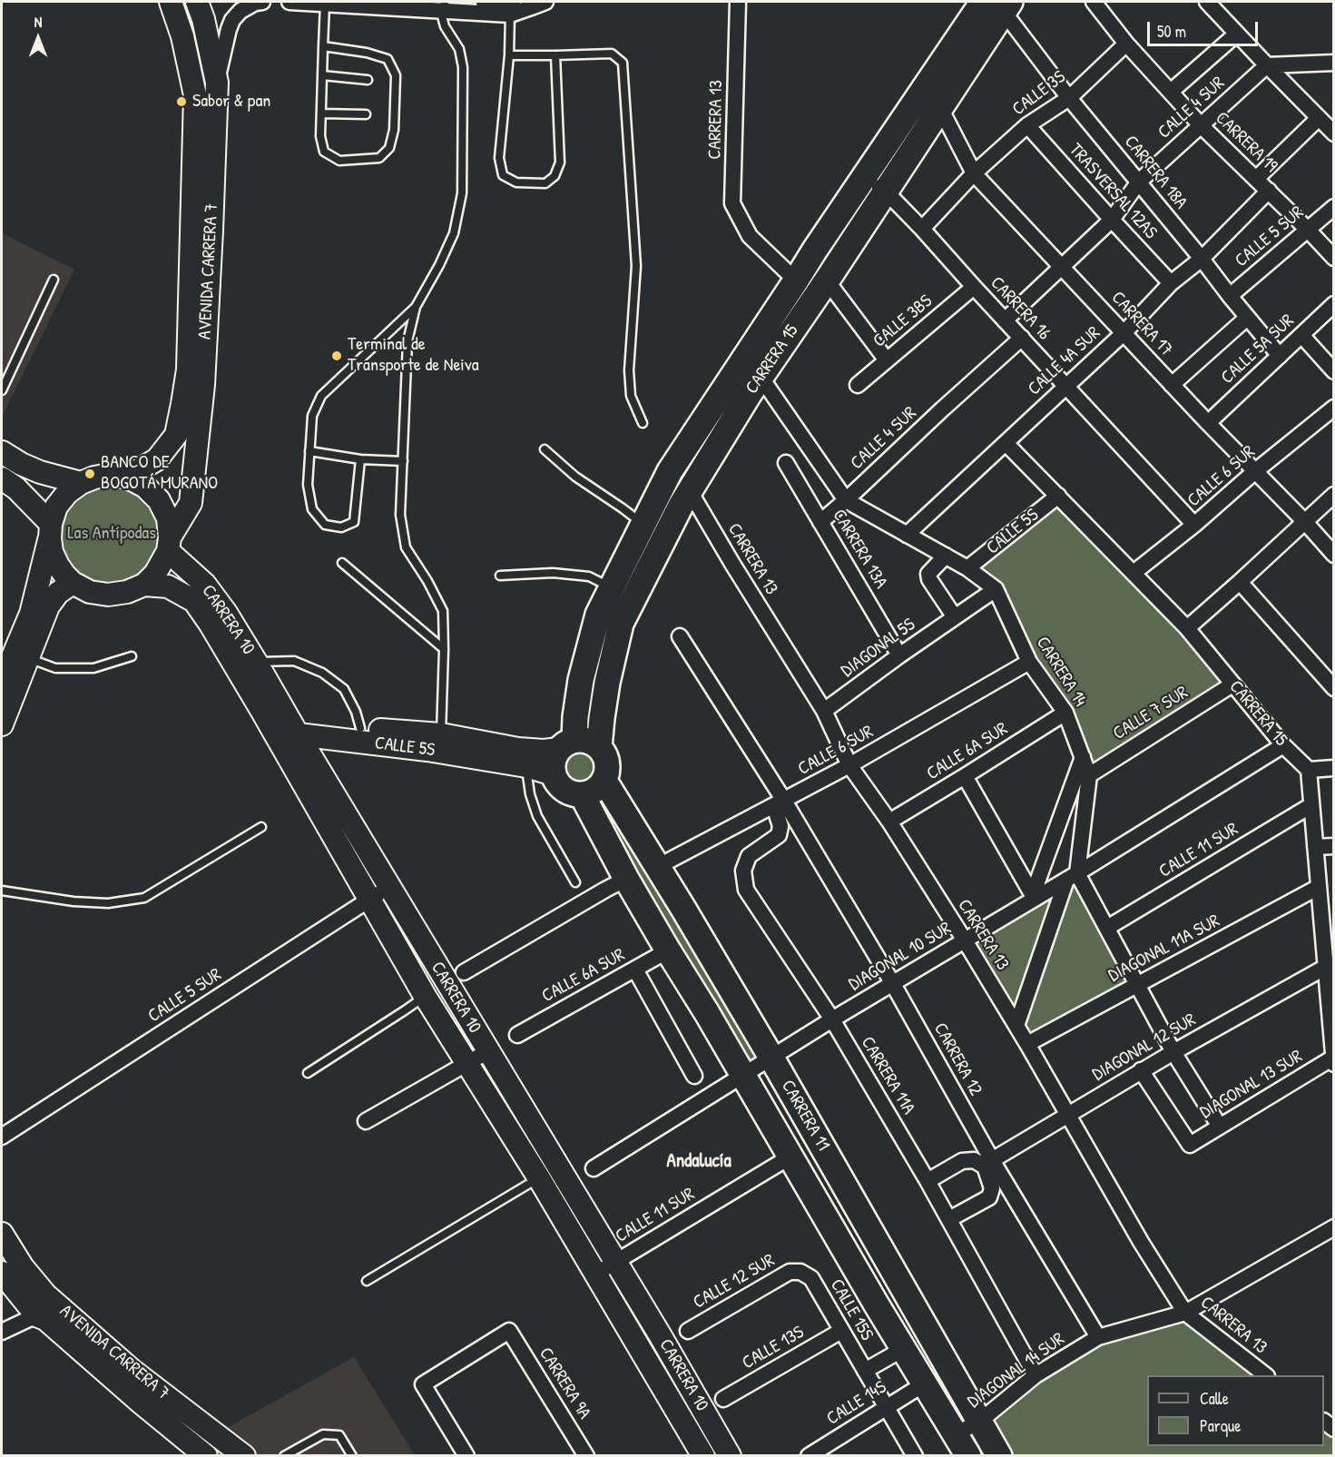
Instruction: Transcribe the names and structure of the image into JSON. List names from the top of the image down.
{
  "streets": {
    "main road": [
      "AVENIDA CARRERA 7",
      "CARRERA 15",
      "CALLE 5S",
      "CARRERA 10",
      "CARRERA 11"
    ],
    "street": [
      "CALLE 3S",
      "CALLE 4 SUR",
      "CARRERA 13",
      "CARRERA 19",
      "CARRERA 18A",
      "TRASVERSAL 12AS",
      "CALLE 5 SUR",
      "CARRERA 16",
      "CALLE 3BS",
      "CARRERA 17",
      "CALLE 5A SUR",
      "CALLE 4A SUR",
      "CALLE 6 SUR",
      "CARRERA 13A",
      "DIAGONAL 5S",
      "CARRERA 14",
      "CALLE 7 SUR",
      "CALLE 6A SUR",
      "CALLE 11 SUR",
      "DIAGONAL 11A SUR",
      "DIAGONAL 10 SUR",
      "DIAGONAL 12 SUR",
      "CARRERA 12",
      "CARRERA 11A",
      "DIAGONAL 13 SUR",
      "CALLE 12 SUR",
      "CALLE 15S",
      "CALLE 13S",
      "DIAGONAL 14 SUR",
      "CARRERA 9A",
      "CALLE 14S"
    ]
  },
  "crossings": [
    ["CALLE 3S", "CARRERA 19"],
    ["CALLE 3S", "CARRERA 18A"],
    ["CALLE 3S", "TRASVERSAL 12AS"],
    ["CALLE 3S", "CARRERA 16"],
    ["CALLE 3S", "CARRERA 17"],
    ["CALLE 4 SUR", "CARRERA 19"],
    ["CALLE 4 SUR", "CARRERA 18A"],
    ["CALLE 4 SUR", "TRASVERSAL 12AS"],
    ["CALLE 4 SUR", "CARRERA 16"],
    ["CALLE 4 SUR", "CARRERA 17"],
    ["CALLE 4 SUR", "CARRERA 13A"],
    ["CALLE 4 SUR", "CARRERA 14"],
    ["CARRERA 13", "CARRERA 15"],
    ["CARRERA 13", "CALLE 6 SUR"],
    ["CARRERA 13", "DIAGONAL 5S"],
    ["CARRERA 13", "CARRERA 14"],
    ["CARRERA 13", "CALLE 6A SUR"],
    ["CARRERA 13", "DIAGONAL 11A SUR"],
    ["CARRERA 13", "DIAGONAL 10 SUR"],
    ["CARRERA 13", "DIAGONAL 12 SUR"],
    ["CARRERA 13", "DIAGONAL 14 SUR"],
    ["CARRERA 19", "CALLE 5 SUR"],
    ["CARRERA 19", "CALLE 4A SUR"],
    ["CARRERA 18A", "CALLE 5 SUR"],
    ["CARRERA 18A", "CALLE 5A SUR"],
    ["CARRERA 18A", "CARRERA 15"],
    ["CARRERA 18A", "CALLE 4A SUR"],
    ["TRASVERSAL 12AS", "CALLE 4A SUR"],
    ["CALLE 5 SUR", "CARRERA 10"],
    ["AVENIDA CARRERA 7", "CARRERA 10"],
    ["CARRERA 16", "CALLE 3BS"],
    ["CARRERA 16", "CARRERA 15"],
    ["CARRERA 16", "CALLE 4A SUR"],
    ["CARRERA 16", "CALLE 6 SUR"],
    ["CARRERA 17", "CALLE 5A SUR"],
    ["CARRERA 17", "CARRERA 15"],
    ["CARRERA 17", "CALLE 4A SUR"],
    ["CARRERA 17", "CALLE 6 SUR"],
    ["CARRERA 15", "CALLE 4A SUR"],
    ["CARRERA 15", "CALLE 6 SUR"],
    ["CARRERA 15", "CALLE 5S"],
    ["CARRERA 15", "CARRERA 14"],
    ["CARRERA 15", "CALLE 7 SUR"],
    ["CARRERA 15", "DIAGONAL 10 SUR"],
    ["CARRERA 15", "CARRERA 11"],
    ["CALLE 4A SUR", "CARRERA 14"],
    ["CALLE 6 SUR", "CARRERA 14"],
    ["CALLE 6 SUR", "CARRERA 12"],
    ["CALLE 6 SUR", "CARRERA 11A"],
    ["CALLE 6 SUR", "CARRERA 11"],
    ["CALLE 5S", "CARRERA 10"],
    ["CALLE 5S", "CARRERA 14"],
    ["CALLE 5S", "CARRERA 11"],
    ["CARRERA 13A", "DIAGONAL 5S"],
    ["CARRERA 10", "CALLE 11 SUR"],
    ["CARRERA 14", "CALLE 7 SUR"],
    ["CARRERA 14", "CALLE 6A SUR"],
    ["CARRERA 14", "DIAGONAL 10 SUR"],
    ["CALLE 6A SUR", "CARRERA 11"],
    ["CALLE 11 SUR", "CARRERA 11"],
    ["DIAGONAL 10 SUR", "CARRERA 12"],
    ["DIAGONAL 10 SUR", "CARRERA 11A"],
    ["DIAGONAL 10 SUR", "CARRERA 11"],
    ["DIAGONAL 12 SUR", "CARRERA 12"],
    ["DIAGONAL 12 SUR", "DIAGONAL 13 SUR"],
    ["CARRERA 12", "CARRERA 11A"],
    ["CARRERA 12", "DIAGONAL 14 SUR"],
    ["CARRERA 11A", "DIAGONAL 14 SUR"],
    ["CARRERA 11", "CALLE 15S"],
    ["CARRERA 11", "DIAGONAL 14 SUR"],
    ["CARRERA 11", "CALLE 14S"],
    ["CALLE 12 SUR", "CALLE 15S"],
    ["CALLE 15S", "CALLE 13S"],
    ["CALLE 15S", "CALLE 14S"]
  ],
  "districts": ["Andalucía"],
  "parks": ["Las Antípodas"],
  "places": ["Sabor & pan", "Terminal de Transporte de Neiva", "BANCO DE BOGOTÁ MURANO"],
  "legend": ["Calle", "Parque"],
  "scale_bar": "50 m",
  "north": "top"
}
